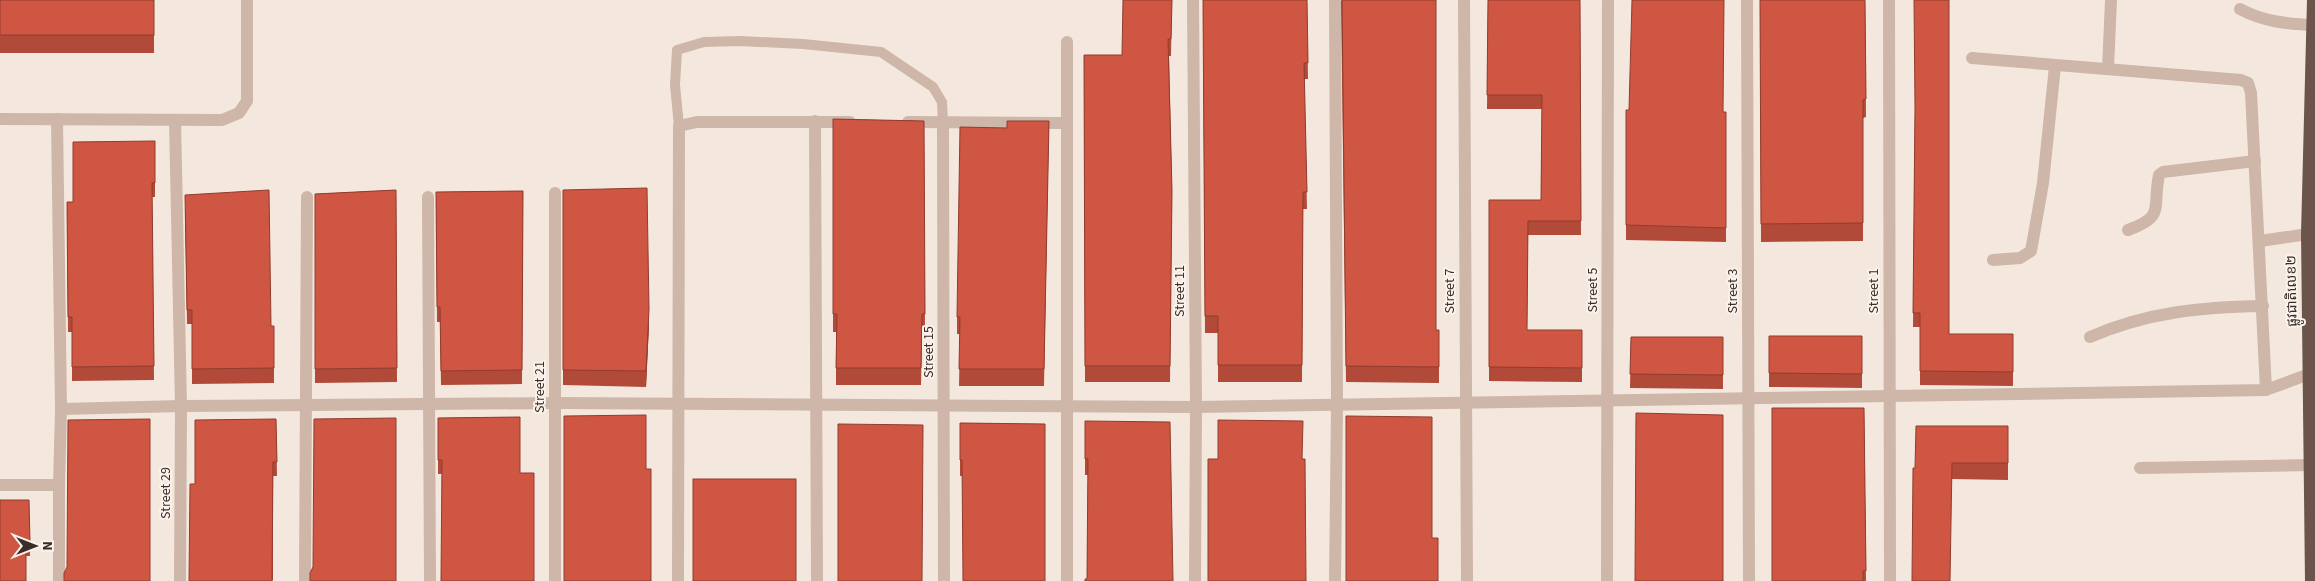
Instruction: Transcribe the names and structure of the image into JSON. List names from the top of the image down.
{
  "streets": {
    "highway": ["ផ្លូវជាតិលេខ២"],
    "street": [
      "Street 5",
      "Street 11",
      "Street 7",
      "Street 3",
      "Street 1",
      "Street 15",
      "Street 21",
      "Street 29"
    ]
  },
  "north": "right"
}
